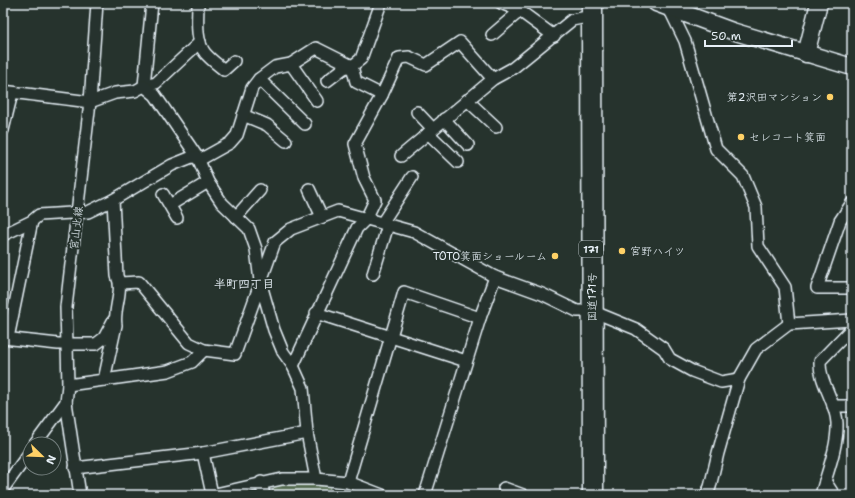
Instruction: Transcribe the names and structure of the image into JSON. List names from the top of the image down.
{
  "streets": {
    "highway": ["171", "国道171号"],
    "street": ["宮山北線"]
  },
  "districts": ["半町四丁目"],
  "places": [
    "第2沢田マンション",
    "セレコート箕面",
    "宮野ハイツ",
    "TOTO箕面ショールーム"
  ],
  "scale_bar": "50 m",
  "north": "bottom right"
}
